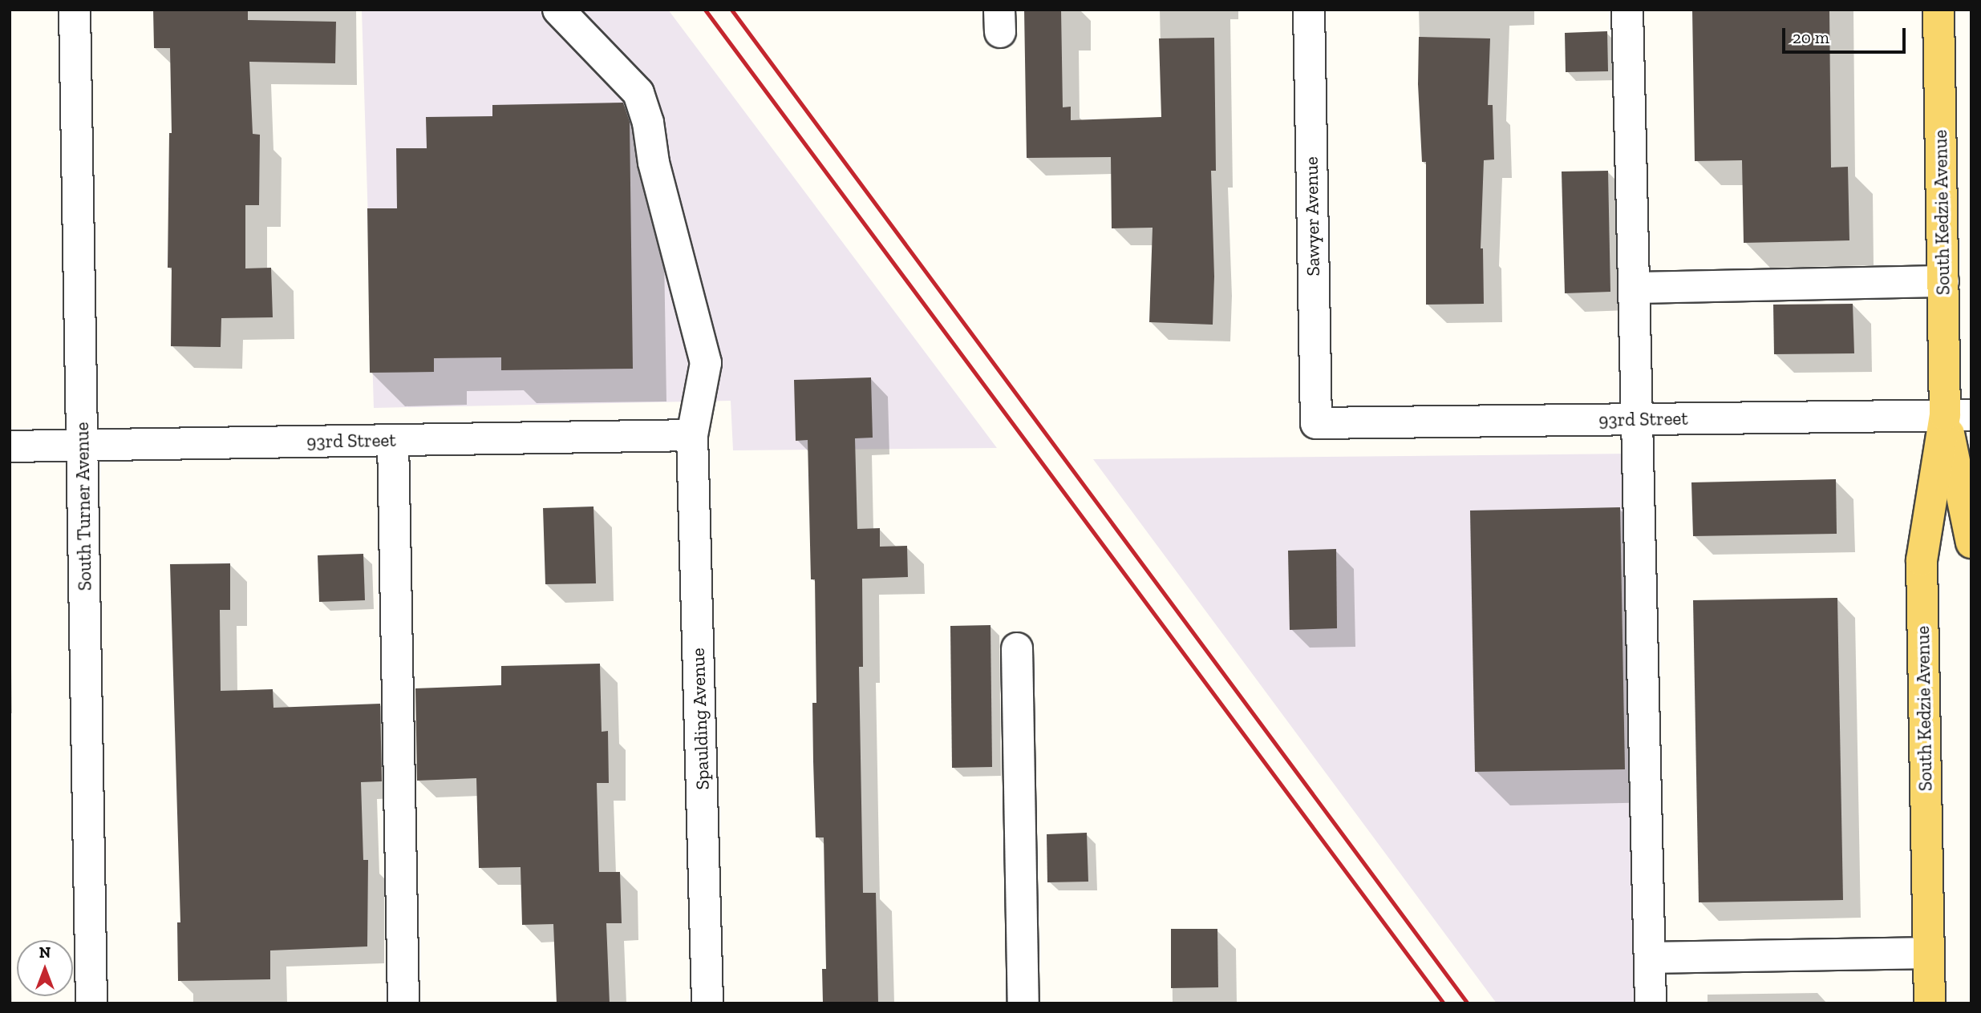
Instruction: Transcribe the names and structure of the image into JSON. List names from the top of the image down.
{
  "streets": {
    "main road": ["South Kedzie Avenue"],
    "street": [
      "Sawyer Avenue",
      "93rd Street",
      "South Turner Avenue",
      "Spaulding Avenue"
    ]
  },
  "crossings": [
    ["South Kedzie Avenue", "93rd Street"],
    ["Sawyer Avenue", "93rd Street"],
    ["93rd Street", "South Turner Avenue"],
    ["93rd Street", "Spaulding Avenue"]
  ],
  "scale_bar": "20 m",
  "north": "top"
}
